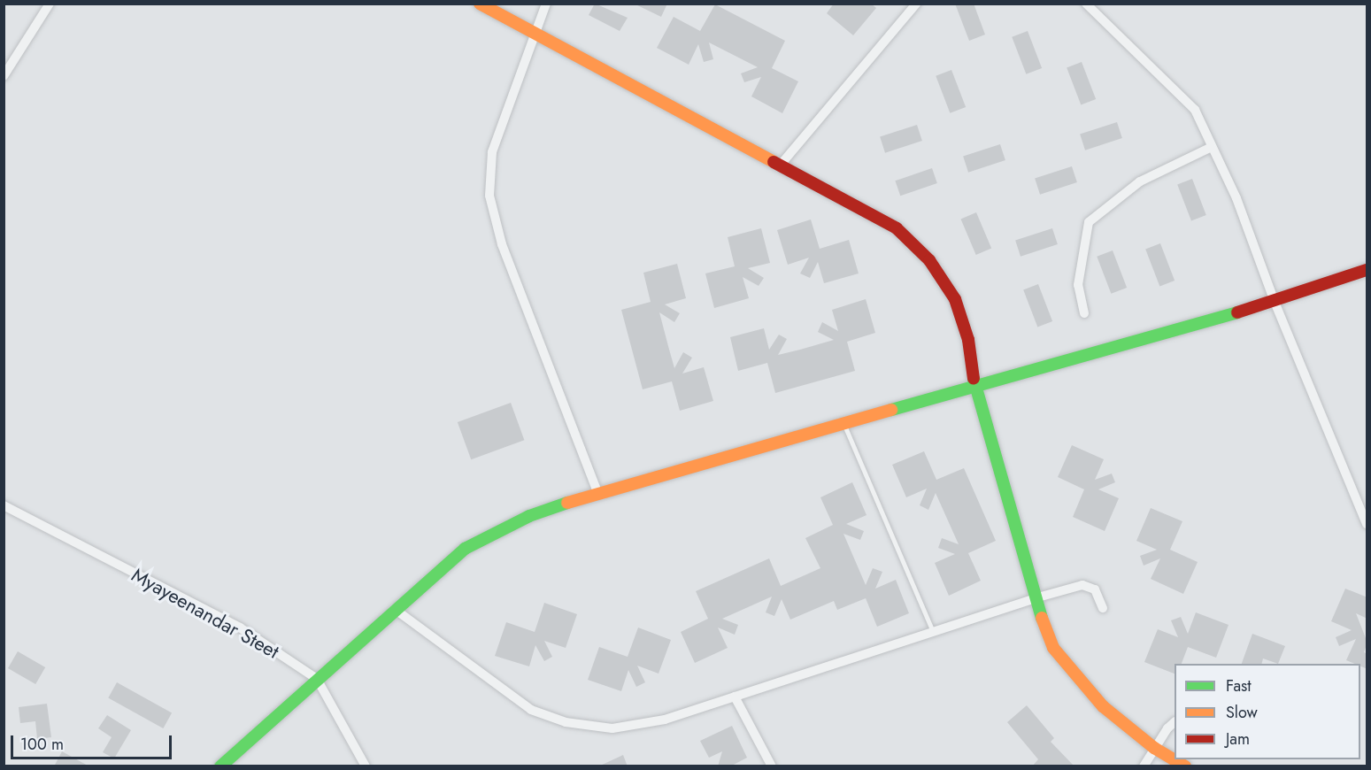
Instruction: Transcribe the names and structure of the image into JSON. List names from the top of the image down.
{
  "streets": {
    "street": ["Myayeenandar Steet"]
  },
  "legend": ["Fast", "Slow", "Jam"],
  "scale_bar": "100 m"
}
